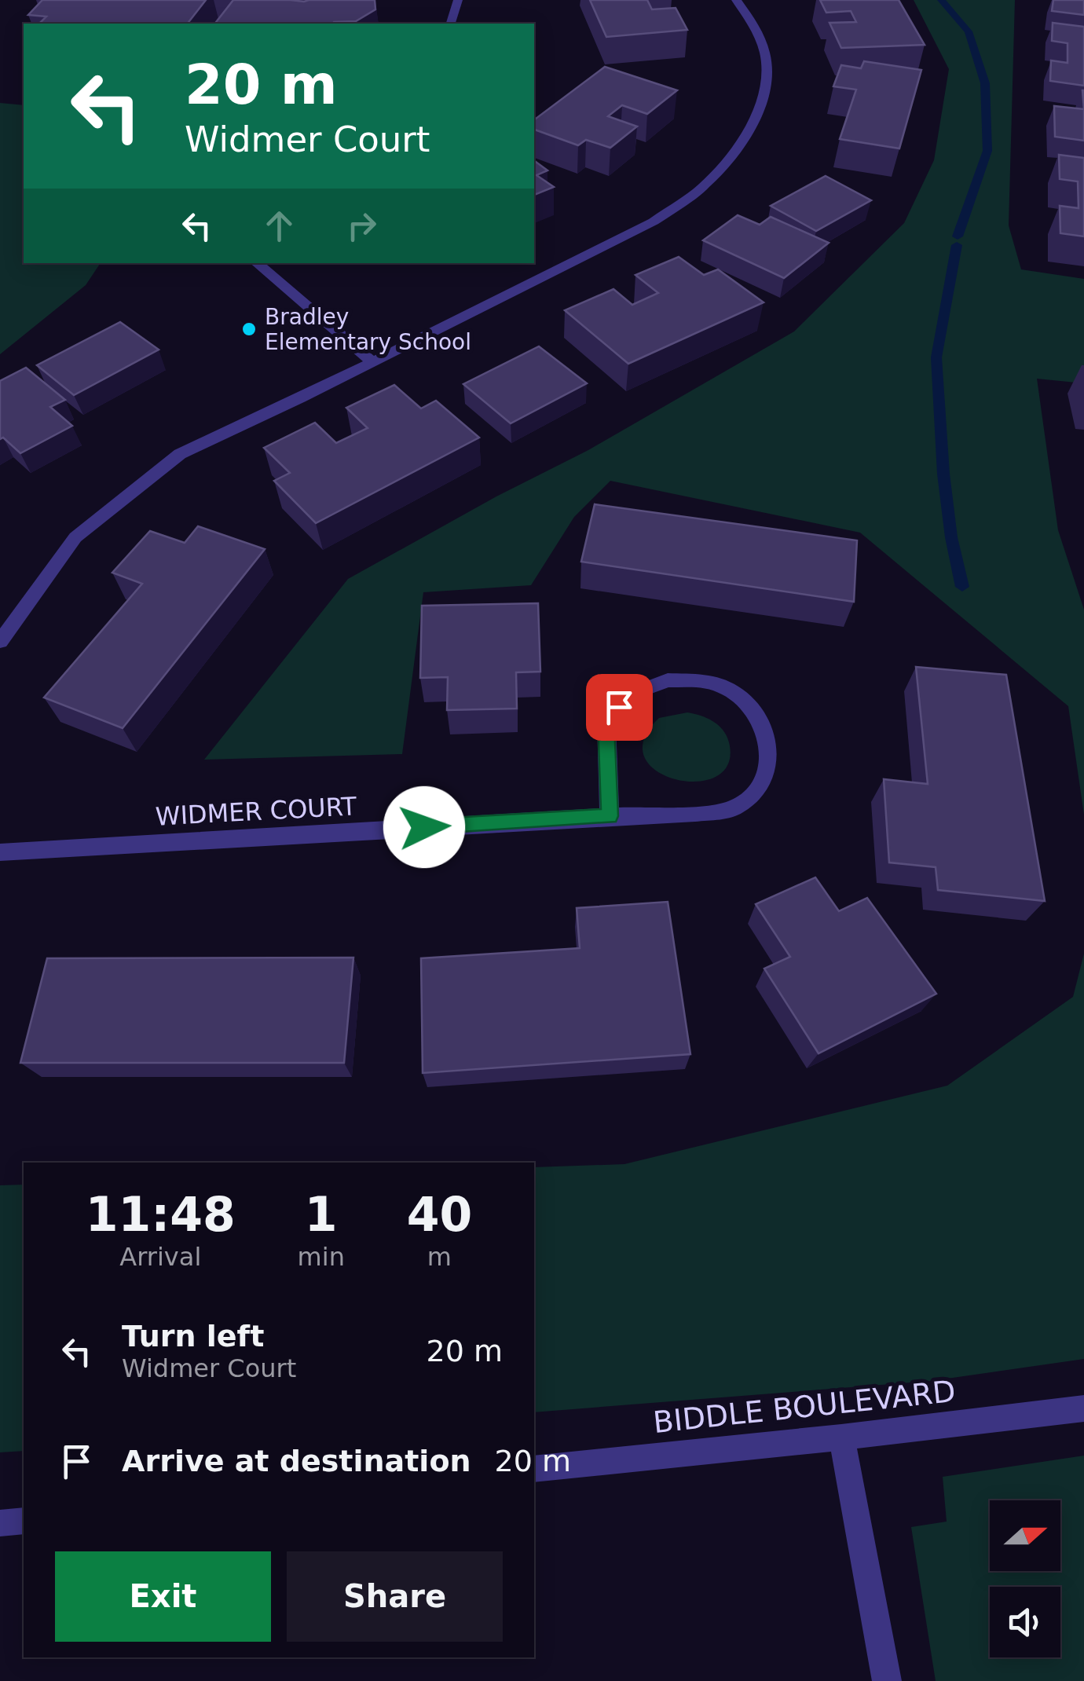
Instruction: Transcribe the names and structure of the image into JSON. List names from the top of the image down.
{
  "streets": {
    "street": ["WIDMER COURT", "BIDDLE BOULEVARD"]
  },
  "places": ["Bradley Elementary School"],
  "north": "right",
  "page": {
    "turn": ["20 m", "Widmer Court"],
    "eta": [
      "11:48",
      "Arrival",
      "1",
      "min",
      "40",
      "m"
    ],
    "list": [
      {
        "name": "Turn left",
        "note": "Widmer Court",
        "value": "20 m"
      },
      {
        "name": "Arrive at destination",
        "value": "20 m"
      }
    ],
    "buttons": ["Exit", "Share"]
  }
}
